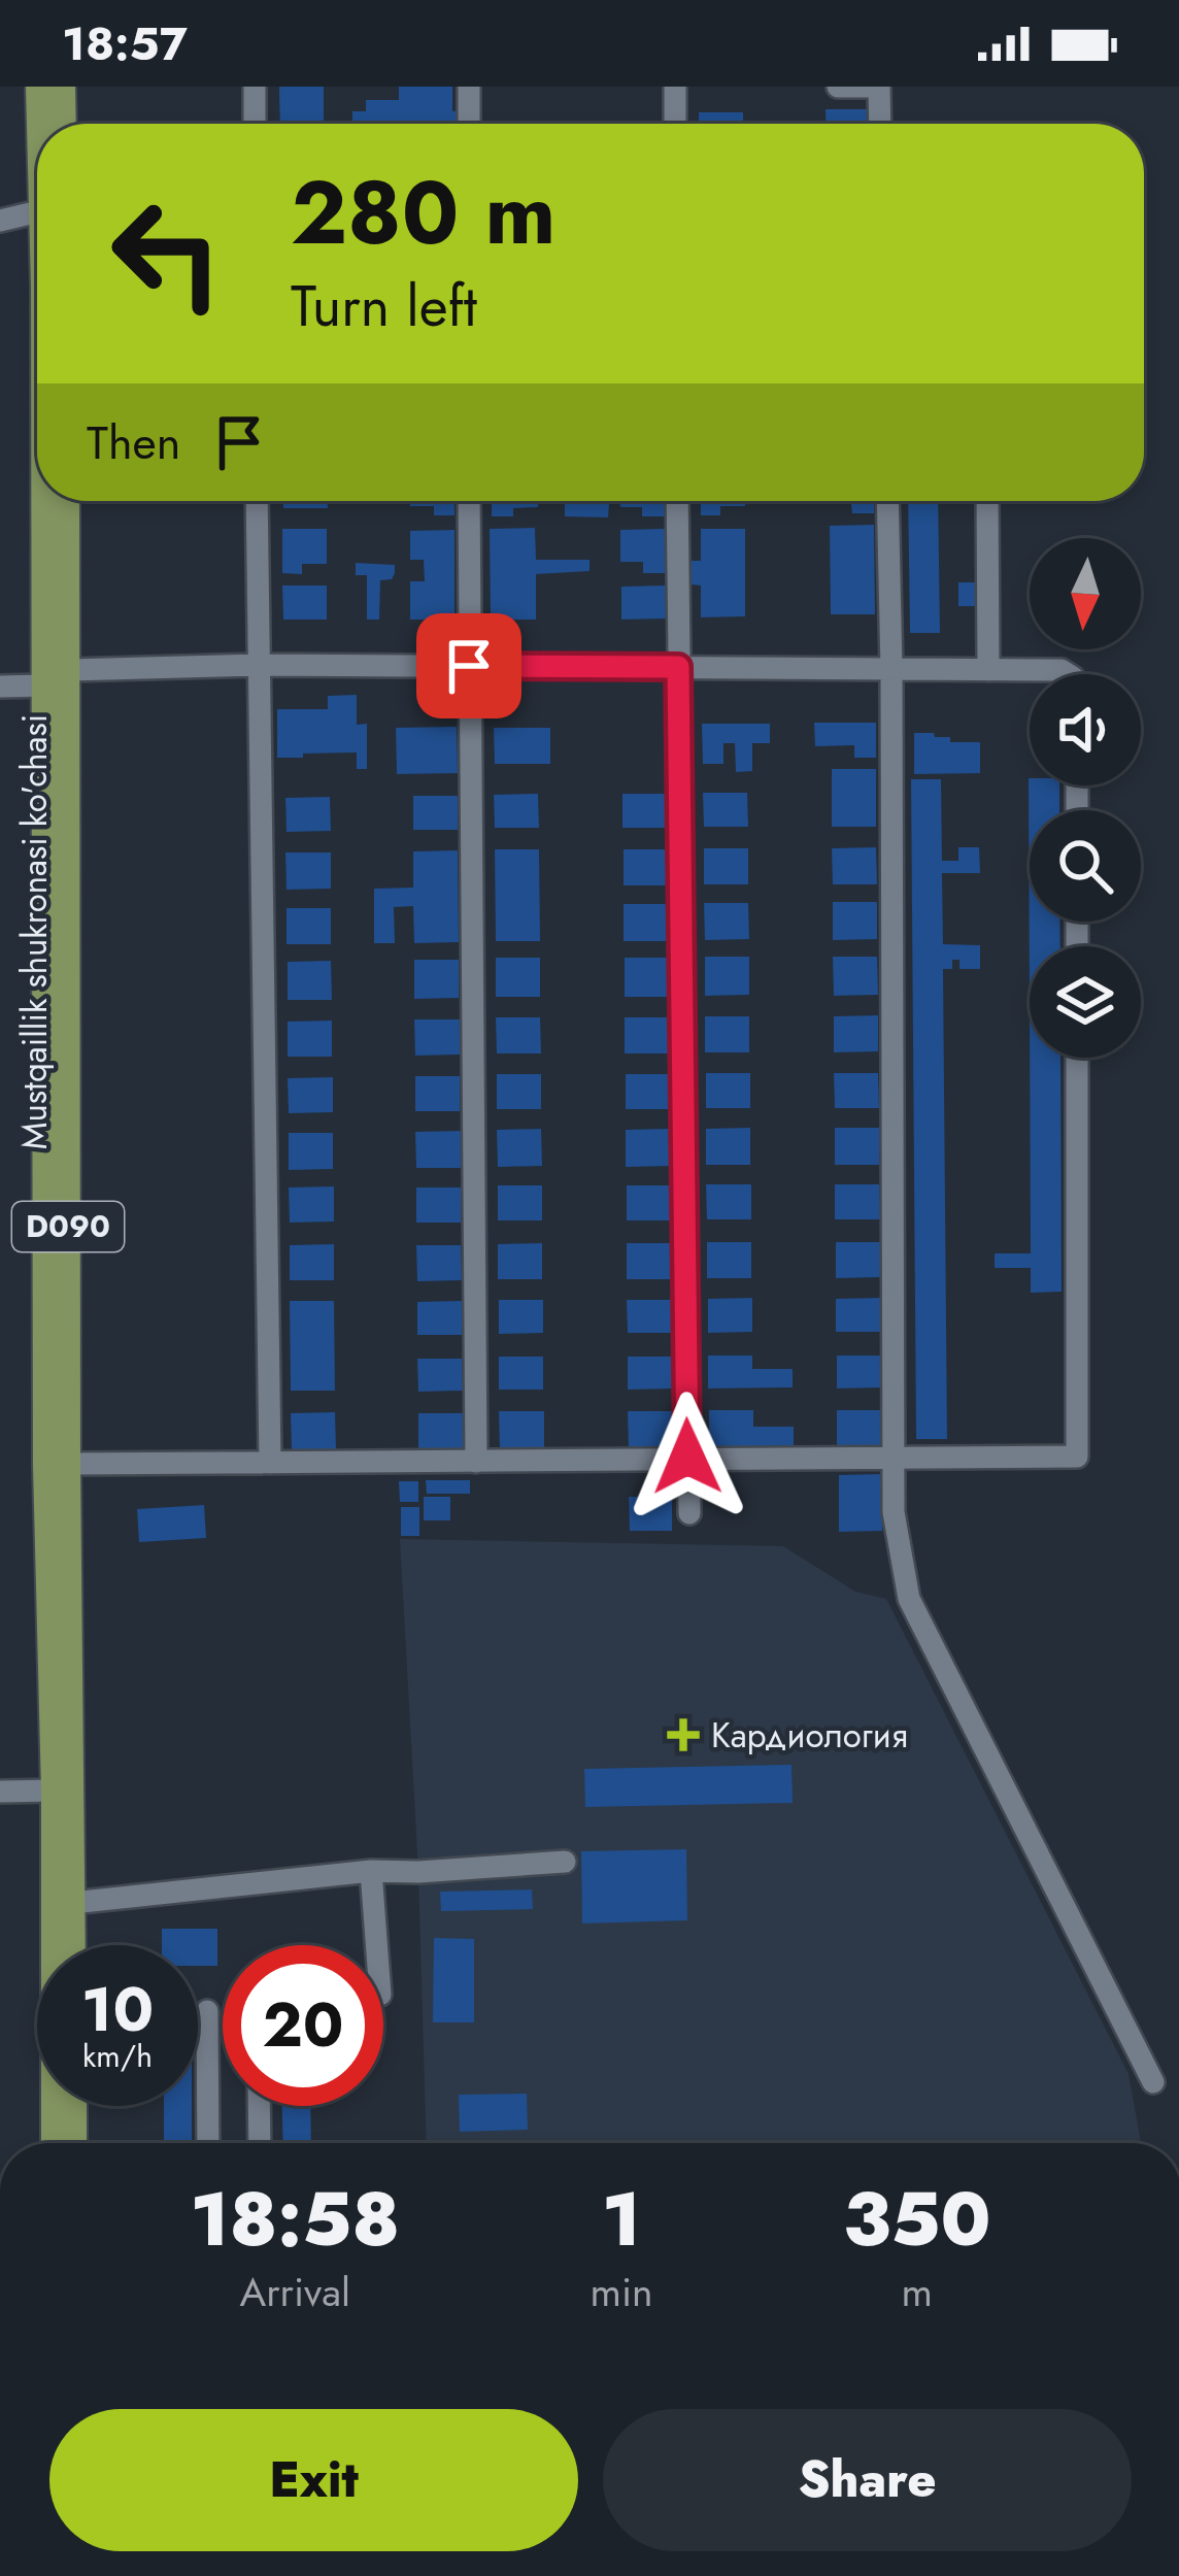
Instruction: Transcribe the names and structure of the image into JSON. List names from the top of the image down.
{
  "streets": {
    "main road": ["Mustqaillik shukronasi ko'chasi", "D090"]
  },
  "places": {
    "health": ["Кардиология"]
  },
  "north": "bottom",
  "page": {
    "status": "18:57",
    "turn": ["280 m", "Turn left"],
    "then": "Then",
    "speed": "10 km/h",
    "limit": "20",
    "eta": [
      "18:58",
      "Arrival",
      "1",
      "min",
      "350",
      "m"
    ],
    "buttons": ["Exit", "Share"]
  }
}
